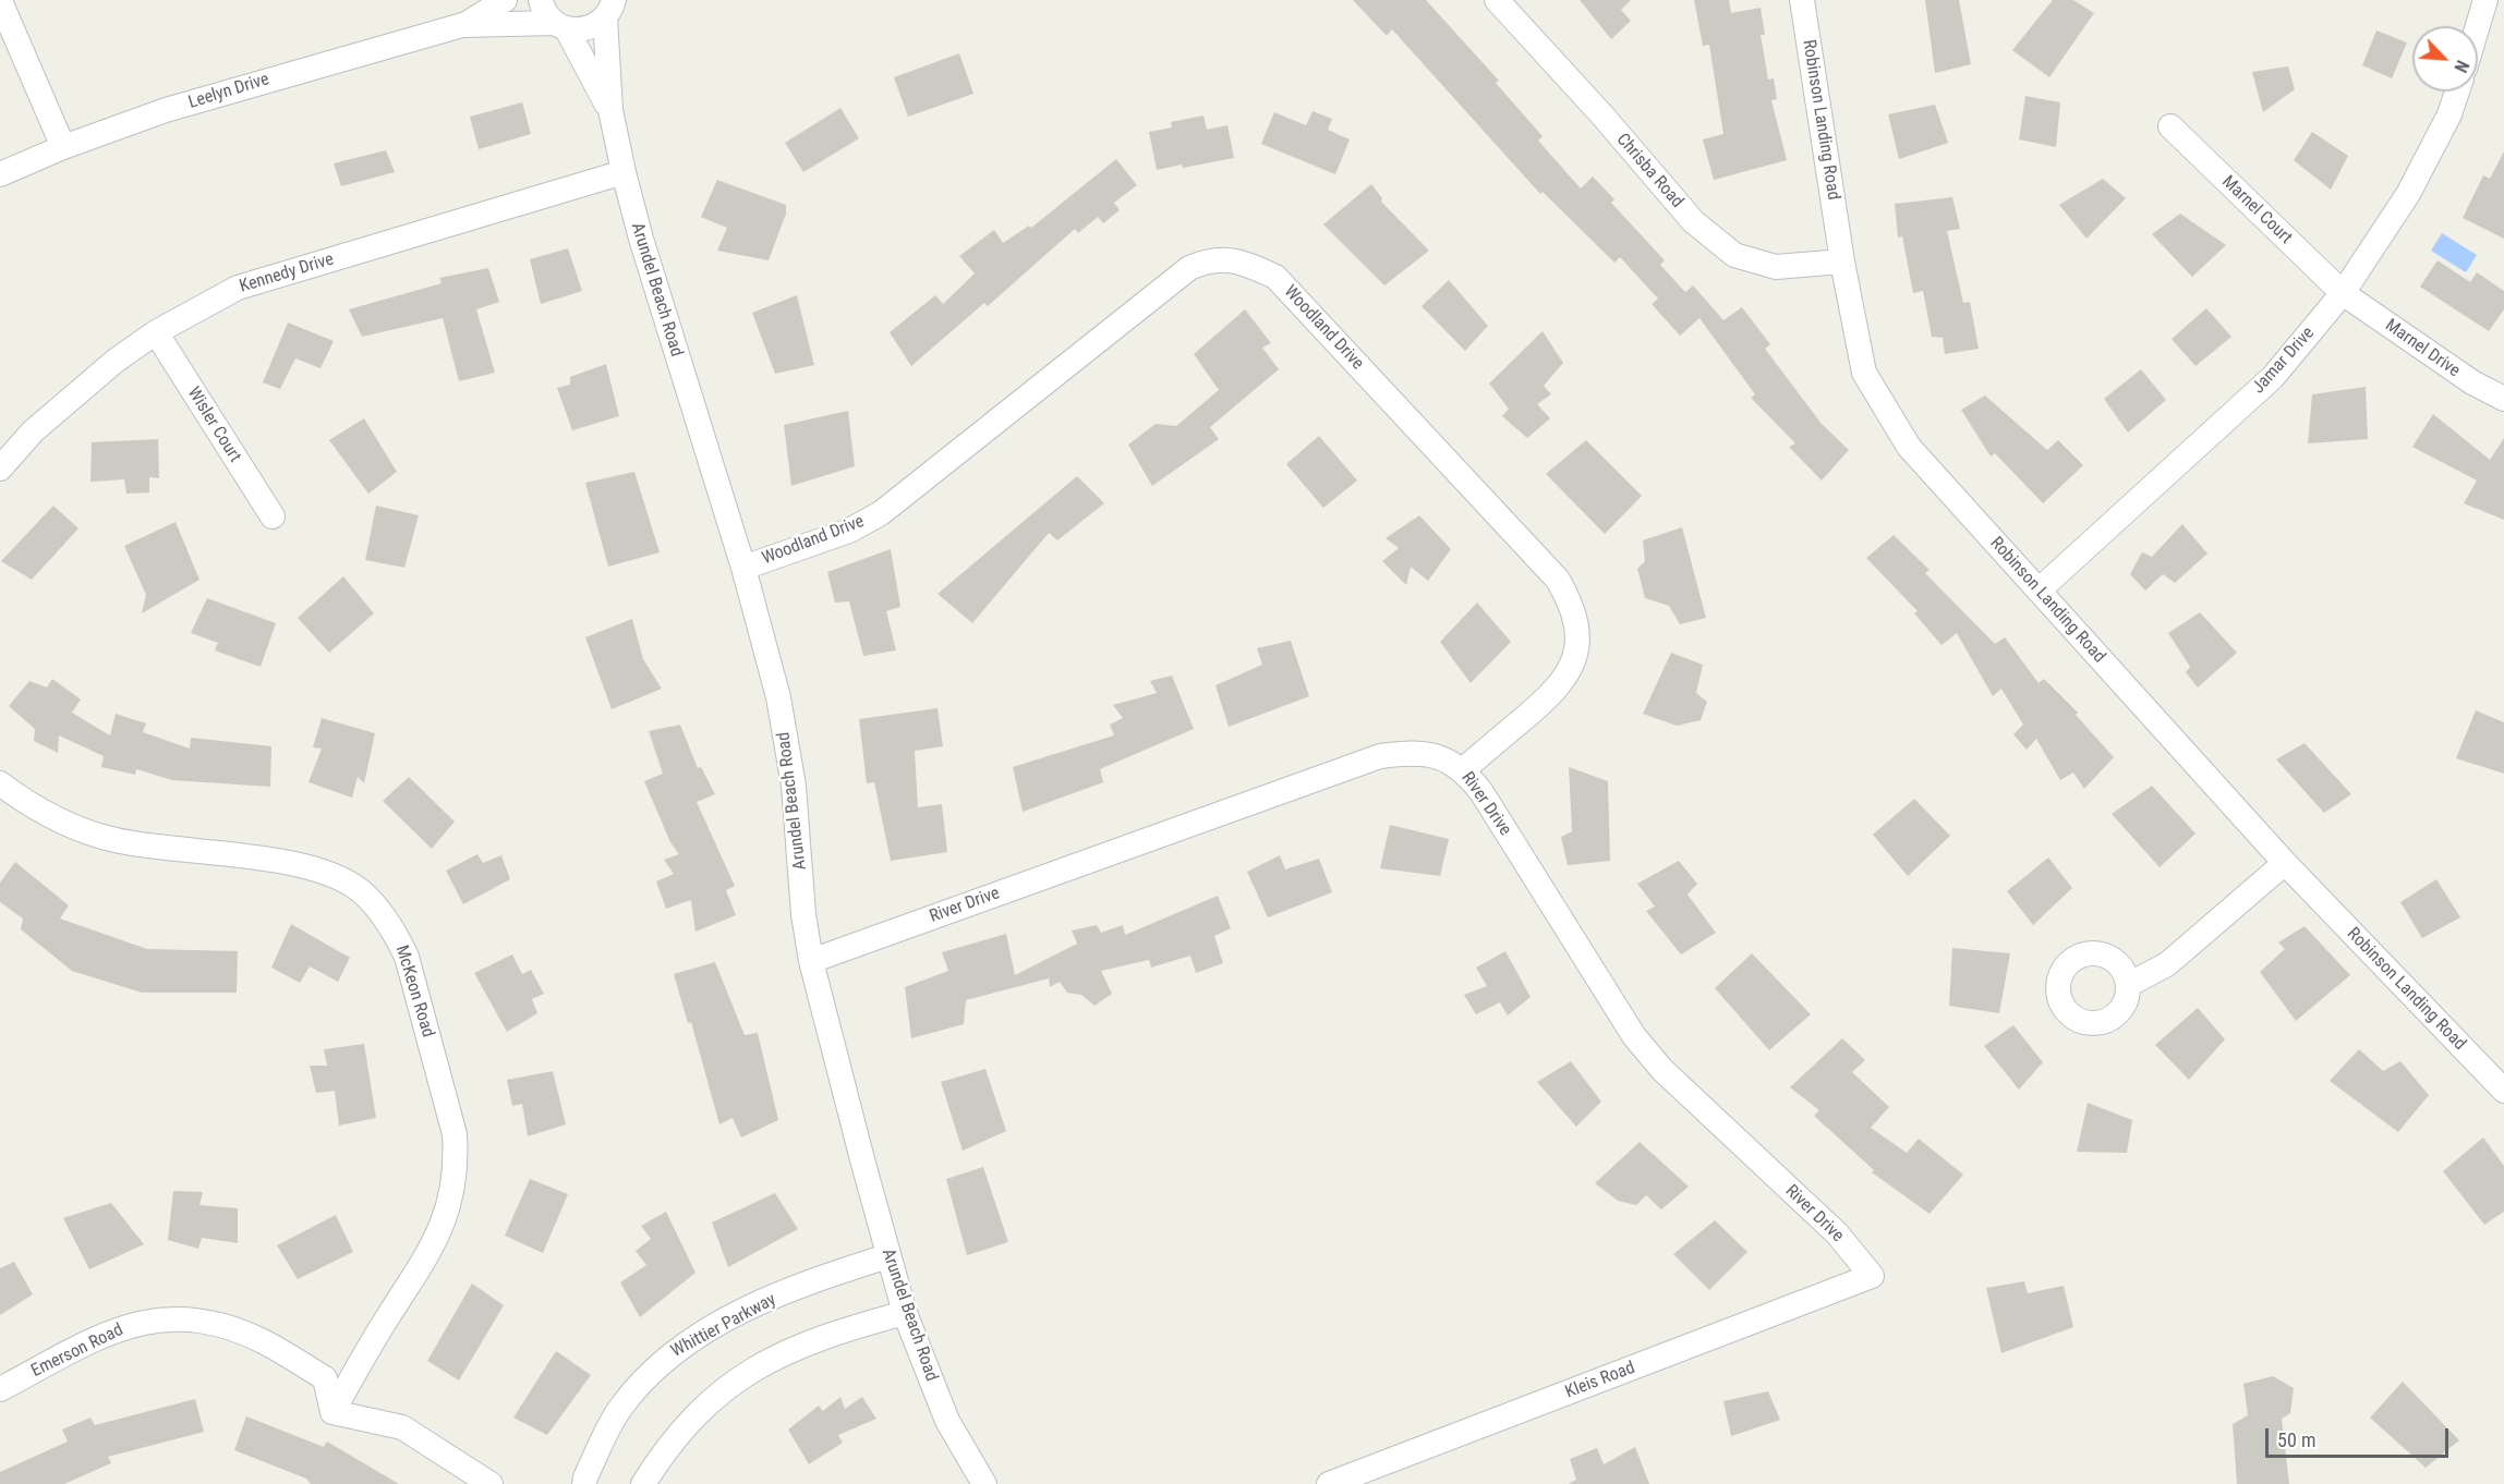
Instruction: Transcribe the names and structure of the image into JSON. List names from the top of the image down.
{
  "streets": {
    "street": [
      "Leelyn Drive",
      "Robinson Landing Road",
      "Chrisba Road",
      "Marnel Court",
      "Kennedy Drive",
      "Arundel Beach Road",
      "Woodland Drive",
      "Marnel Drive",
      "Jamar Drive",
      "Wisler Court",
      "River Drive",
      "McKeon Road",
      "Whittier Parkway",
      "Emerson Road",
      "Kleis Road"
    ]
  },
  "crossings": [
    ["Leelyn Drive", "Arundel Beach Road"],
    ["Robinson Landing Road", "Chrisba Road"],
    ["Robinson Landing Road", "Jamar Drive"],
    ["Marnel Court", "Marnel Drive"],
    ["Marnel Court", "Jamar Drive"],
    ["Kennedy Drive", "Arundel Beach Road"],
    ["Kennedy Drive", "Wisler Court"],
    ["Arundel Beach Road", "Woodland Drive"],
    ["Arundel Beach Road", "River Drive"],
    ["Arundel Beach Road", "Whittier Parkway"],
    ["Woodland Drive", "River Drive"],
    ["Marnel Drive", "Jamar Drive"],
    ["River Drive", "Kleis Road"],
    ["McKeon Road", "Emerson Road"]
  ],
  "scale_bar": "50 m",
  "north": "bottom right"
}
